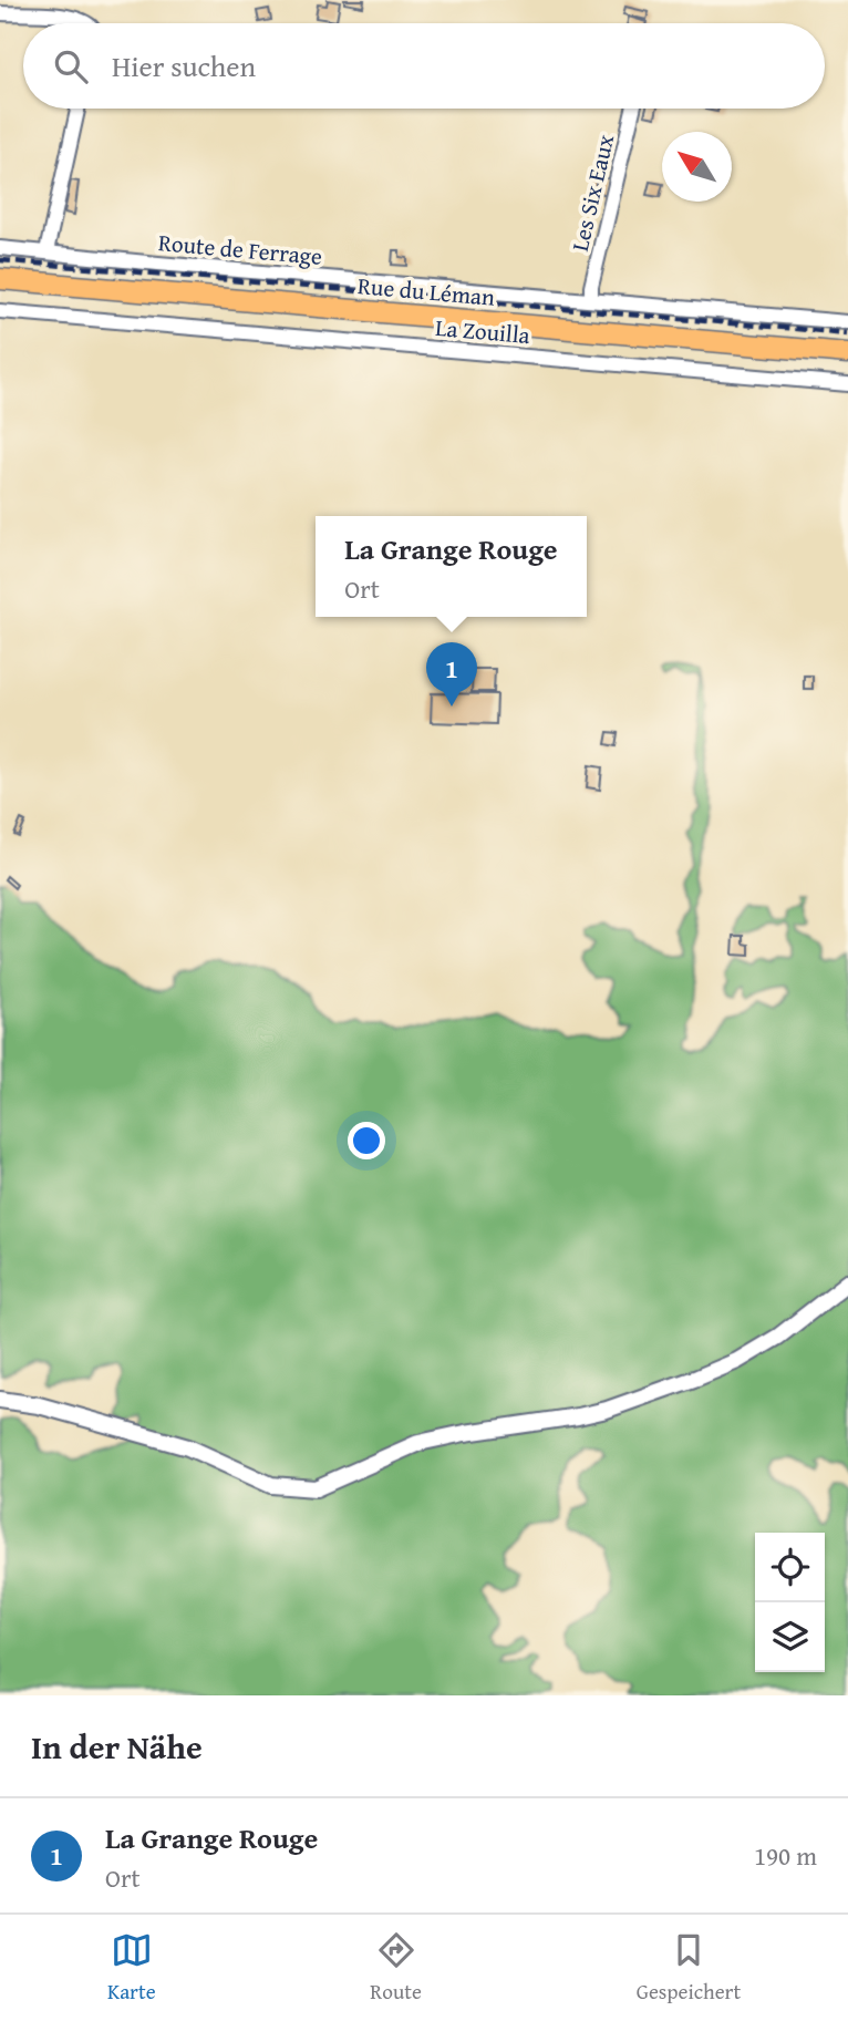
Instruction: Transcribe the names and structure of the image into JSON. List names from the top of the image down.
{
  "streets": {
    "main road": ["Rue du Léman"],
    "street": ["Les Six Eaux", "Route de Ferrage", "La Zouilla"]
  },
  "crossings": [
    ["Les Six Eaux", "Route de Ferrage"]
  ],
  "north": "top left",
  "page": {
    "search": "Hier suchen",
    "popup": ["La Grange Rouge", "Ort"],
    "pins": "1",
    "heading": "In der Nähe",
    "list": [
      {
        "mark": "1",
        "name": "La Grange Rouge",
        "note": "Ort",
        "value": "190 m"
      }
    ],
    "nav": ["Karte", "Route", "Gespeichert"]
  }
}
